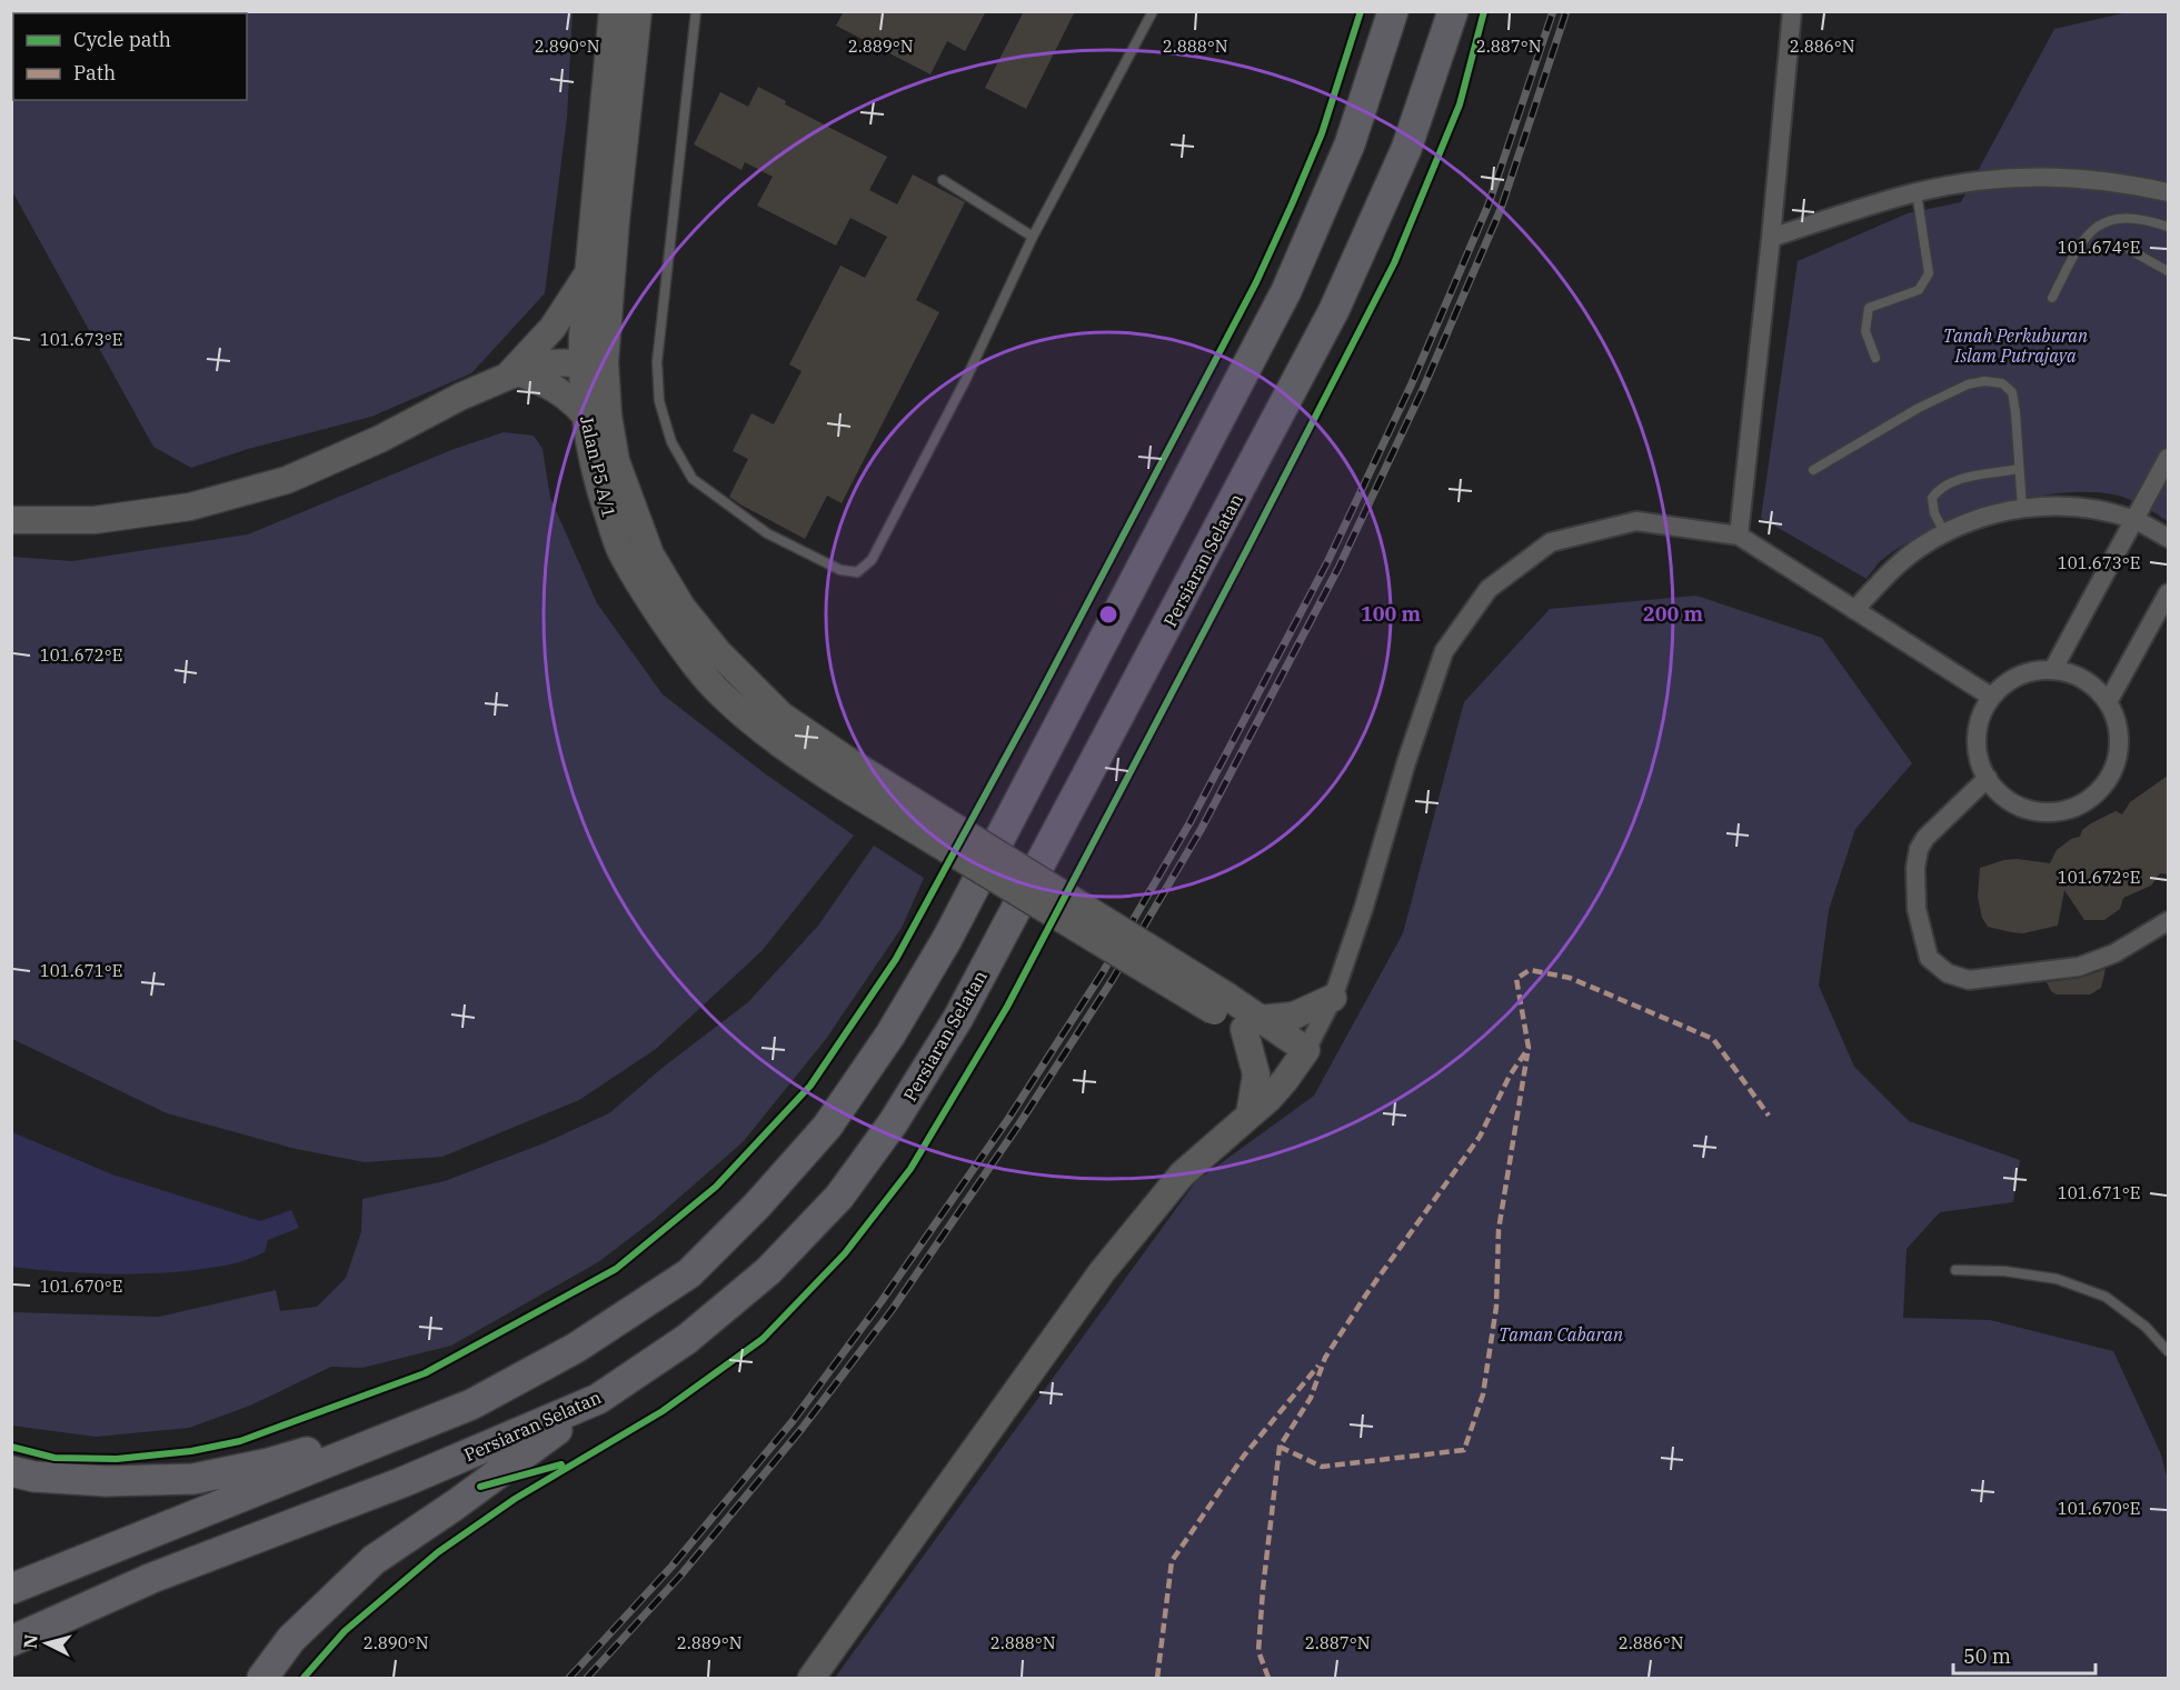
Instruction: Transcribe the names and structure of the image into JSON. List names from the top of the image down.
{
  "streets": {
    "main road": ["Persiaran Selatan"],
    "street": ["Jalan P5 A/1"]
  },
  "parks": ["Tanah Perkuburan Islam Putrajaya", "Taman Cabaran"],
  "legend": ["Cycle path", "Path"],
  "scale_bar": "50 m",
  "north": "left",
  "coordinates": [
    "2.890°N",
    "2.889°N",
    "2.888°N",
    "2.887°N",
    "2.886°N",
    "101.674°E",
    "101.673°E",
    "101.672°E",
    "101.671°E",
    "101.670°E"
  ],
  "rings": ["100 m", "200 m"]
}
